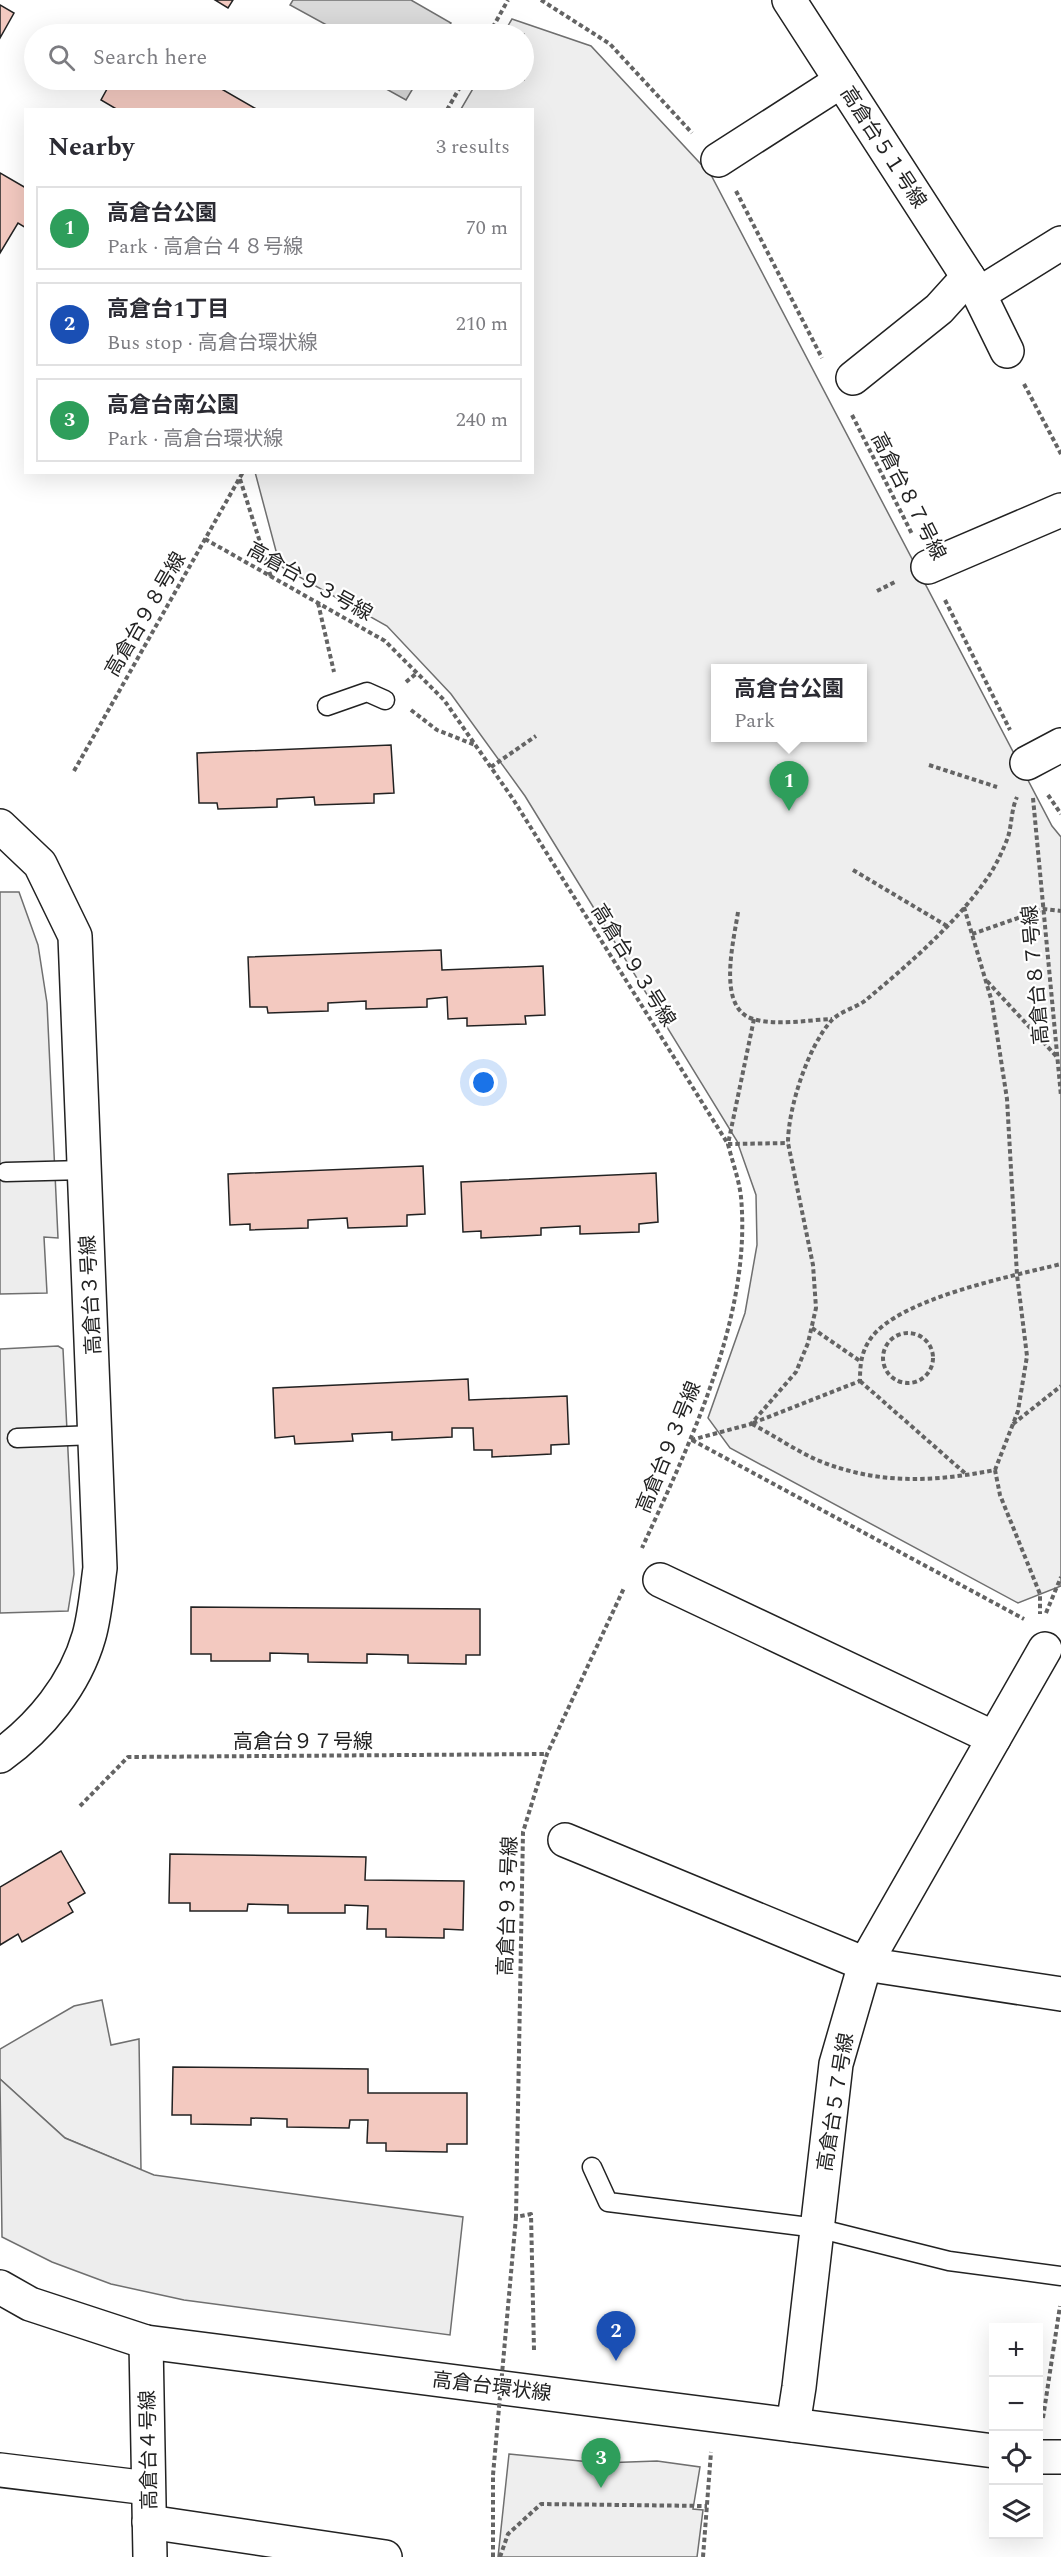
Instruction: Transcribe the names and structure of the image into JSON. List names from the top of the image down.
{
  "streets": {
    "street": [
      "高倉台５１号線",
      "高倉台３号線",
      "高倉台５７号線",
      "高倉台環状線",
      "高倉台４号線"
    ],
    "path": [
      "高倉台８７号線",
      "高倉台９３号線",
      "高倉台９８号線",
      "高倉台９７号線"
    ]
  },
  "crossings": [
    ["高倉台９３号線", "高倉台９８号線"],
    ["高倉台９３号線", "高倉台９７号線"],
    ["高倉台５７号線", "高倉台環状線"],
    ["高倉台環状線", "高倉台４号線"]
  ],
  "page": {
    "search": "Search here",
    "heading": ["Nearby", "3 results"],
    "list": [
      {
        "mark": "1",
        "name": "高倉台公園",
        "note": "Park · 高倉台４８号線",
        "value": "70 m"
      },
      {
        "mark": "2",
        "name": "高倉台1丁目",
        "note": "Bus stop · 高倉台環状線",
        "value": "210 m"
      },
      {
        "mark": "3",
        "name": "高倉台南公園",
        "note": "Park · 高倉台環状線",
        "value": "240 m"
      }
    ],
    "popup": ["高倉台公園", "Park"],
    "pins": ["1", "2", "3"],
    "map_buttons": ["+", "−"]
  }
}
